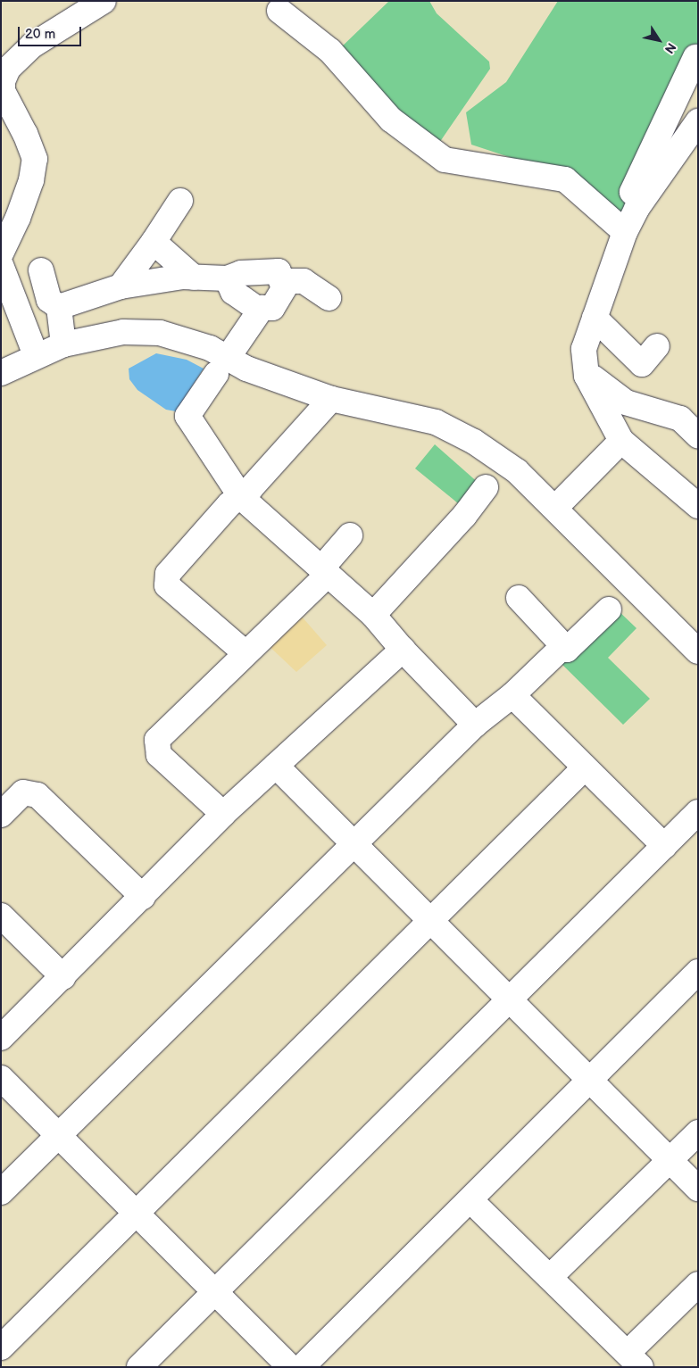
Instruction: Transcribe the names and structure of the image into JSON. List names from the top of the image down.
{
  "scale_bar": "20 m",
  "north": "bottom right"
}
